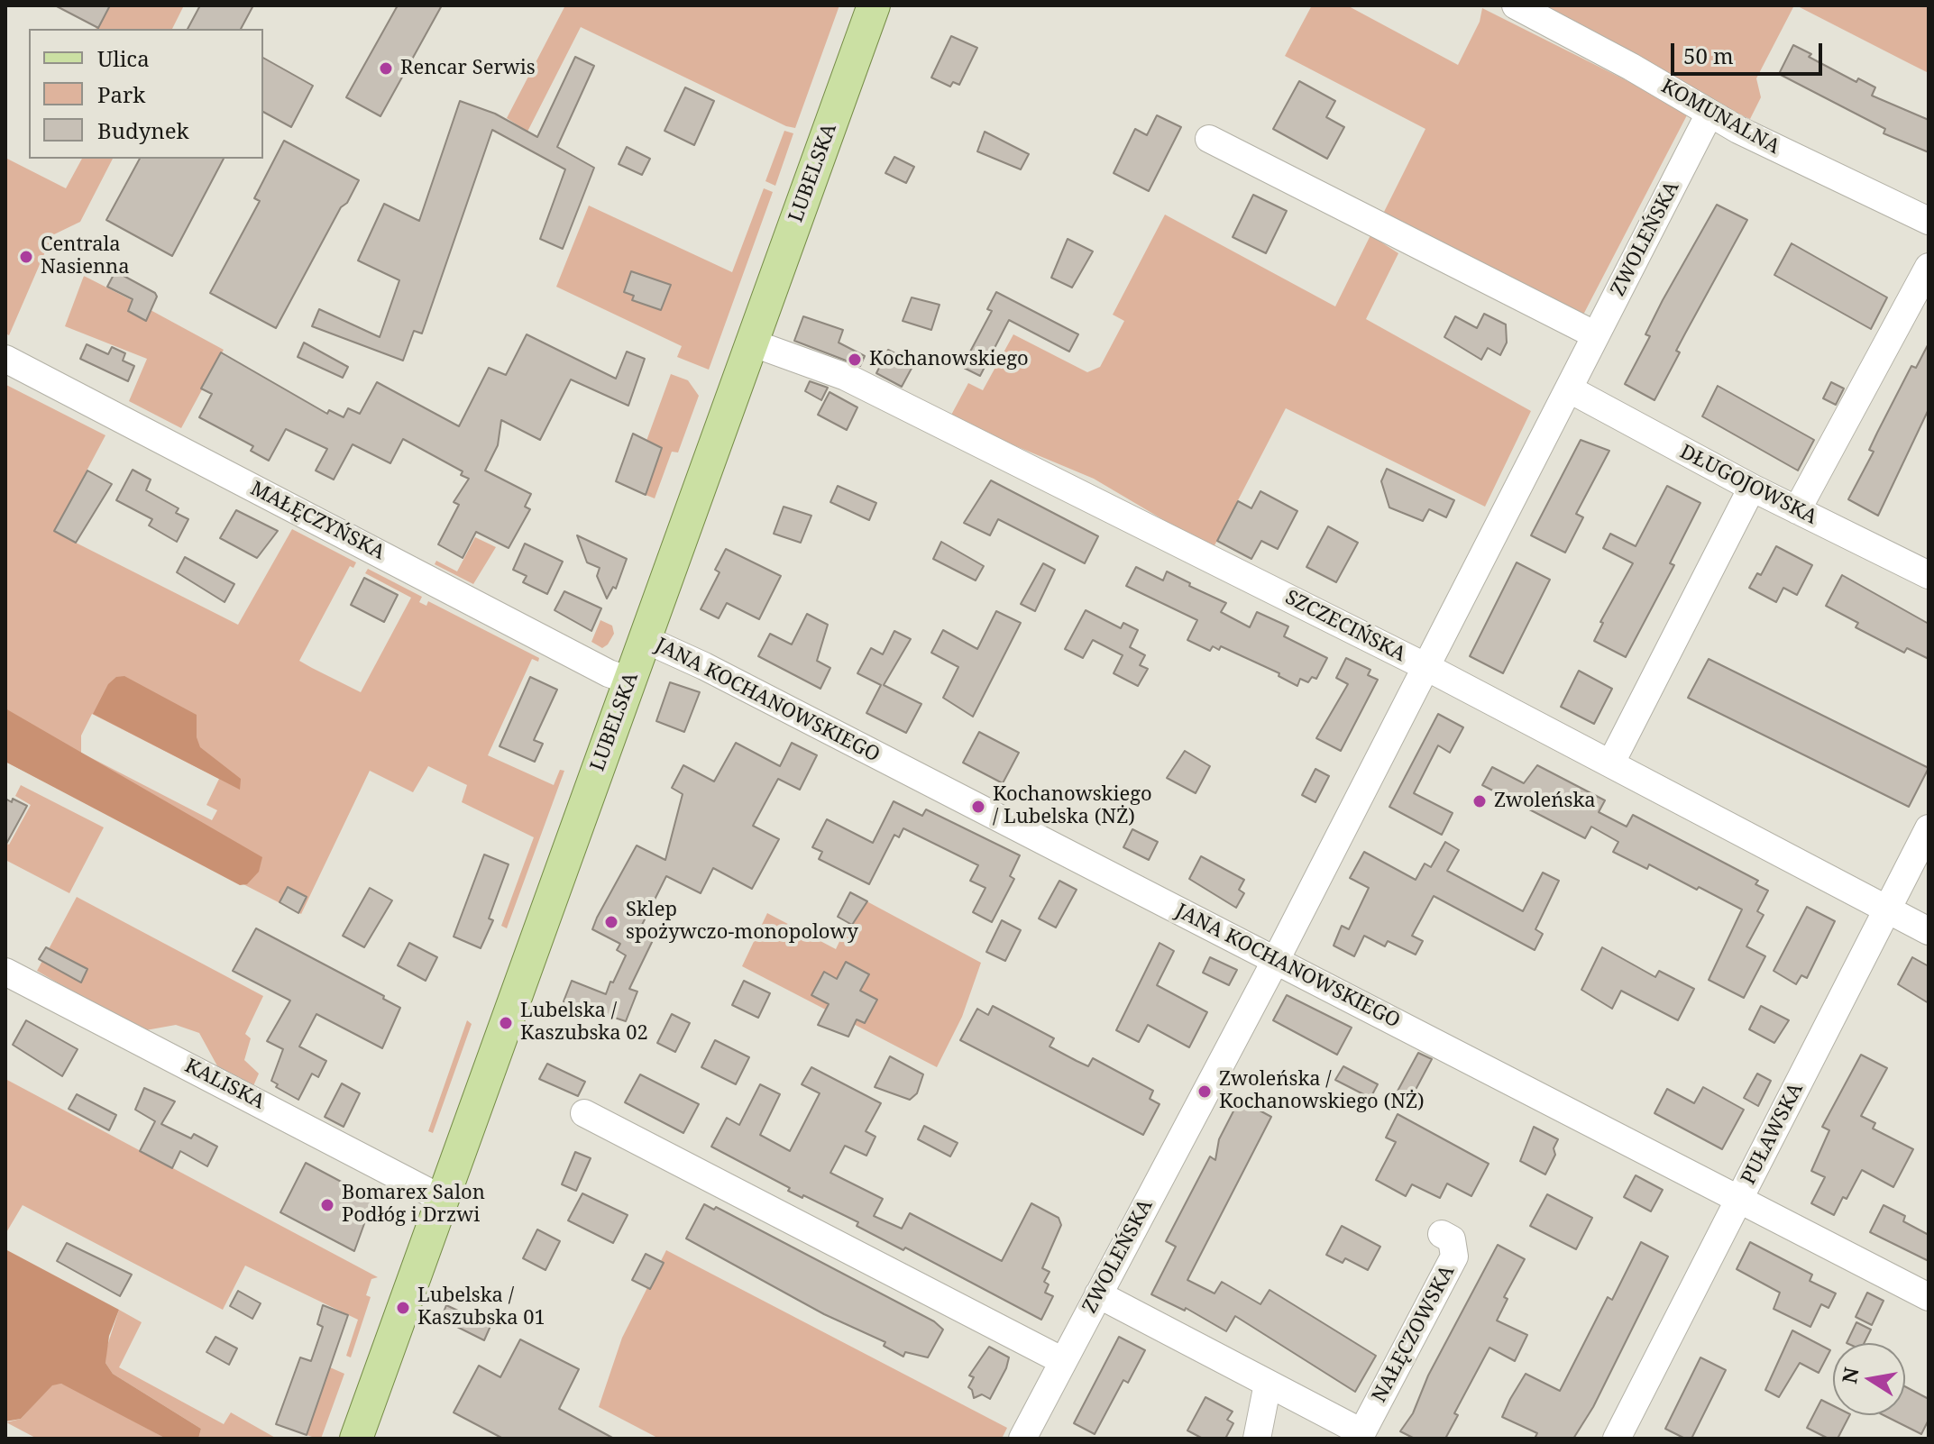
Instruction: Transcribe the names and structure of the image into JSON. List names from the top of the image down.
{
  "streets": {
    "main road": ["LUBELSKA"],
    "street": [
      "KOMUNALNA",
      "ZWOLEŃSKA",
      "DŁUGOJOWSKA",
      "MAŁĘCZYŃSKA",
      "SZCZECIŃSKA",
      "JANA KOCHANOWSKIEGO",
      "KALISKA",
      "PUŁAWSKA",
      "NAŁĘCZOWSKA"
    ]
  },
  "crossings": [
    ["KOMUNALNA", "ZWOLEŃSKA"],
    ["LUBELSKA", "MAŁĘCZYŃSKA"],
    ["LUBELSKA", "SZCZECIŃSKA"],
    ["LUBELSKA", "JANA KOCHANOWSKIEGO"],
    ["LUBELSKA", "KALISKA"],
    ["ZWOLEŃSKA", "DŁUGOJOWSKA"],
    ["ZWOLEŃSKA", "SZCZECIŃSKA"],
    ["ZWOLEŃSKA", "JANA KOCHANOWSKIEGO"],
    ["SZCZECIŃSKA", "PUŁAWSKA"],
    ["JANA KOCHANOWSKIEGO", "PUŁAWSKA"]
  ],
  "places": [
    "Rencar Serwis",
    "Centrala Nasienna",
    "Kochanowskiego",
    "Zwoleńska",
    "Kochanowskiego / Lubelska (NŻ)",
    "Sklep spożywczo-monopolowy",
    "Lubelska / Kaszubska 02",
    "Zwoleńska / Kochanowskiego (NŻ)",
    "Bomarex Salon Podłóg i Drzwi",
    "Lubelska / Kaszubska 01"
  ],
  "legend": ["Ulica", "Park", "Budynek"],
  "scale_bar": "50 m",
  "north": "left"
}
